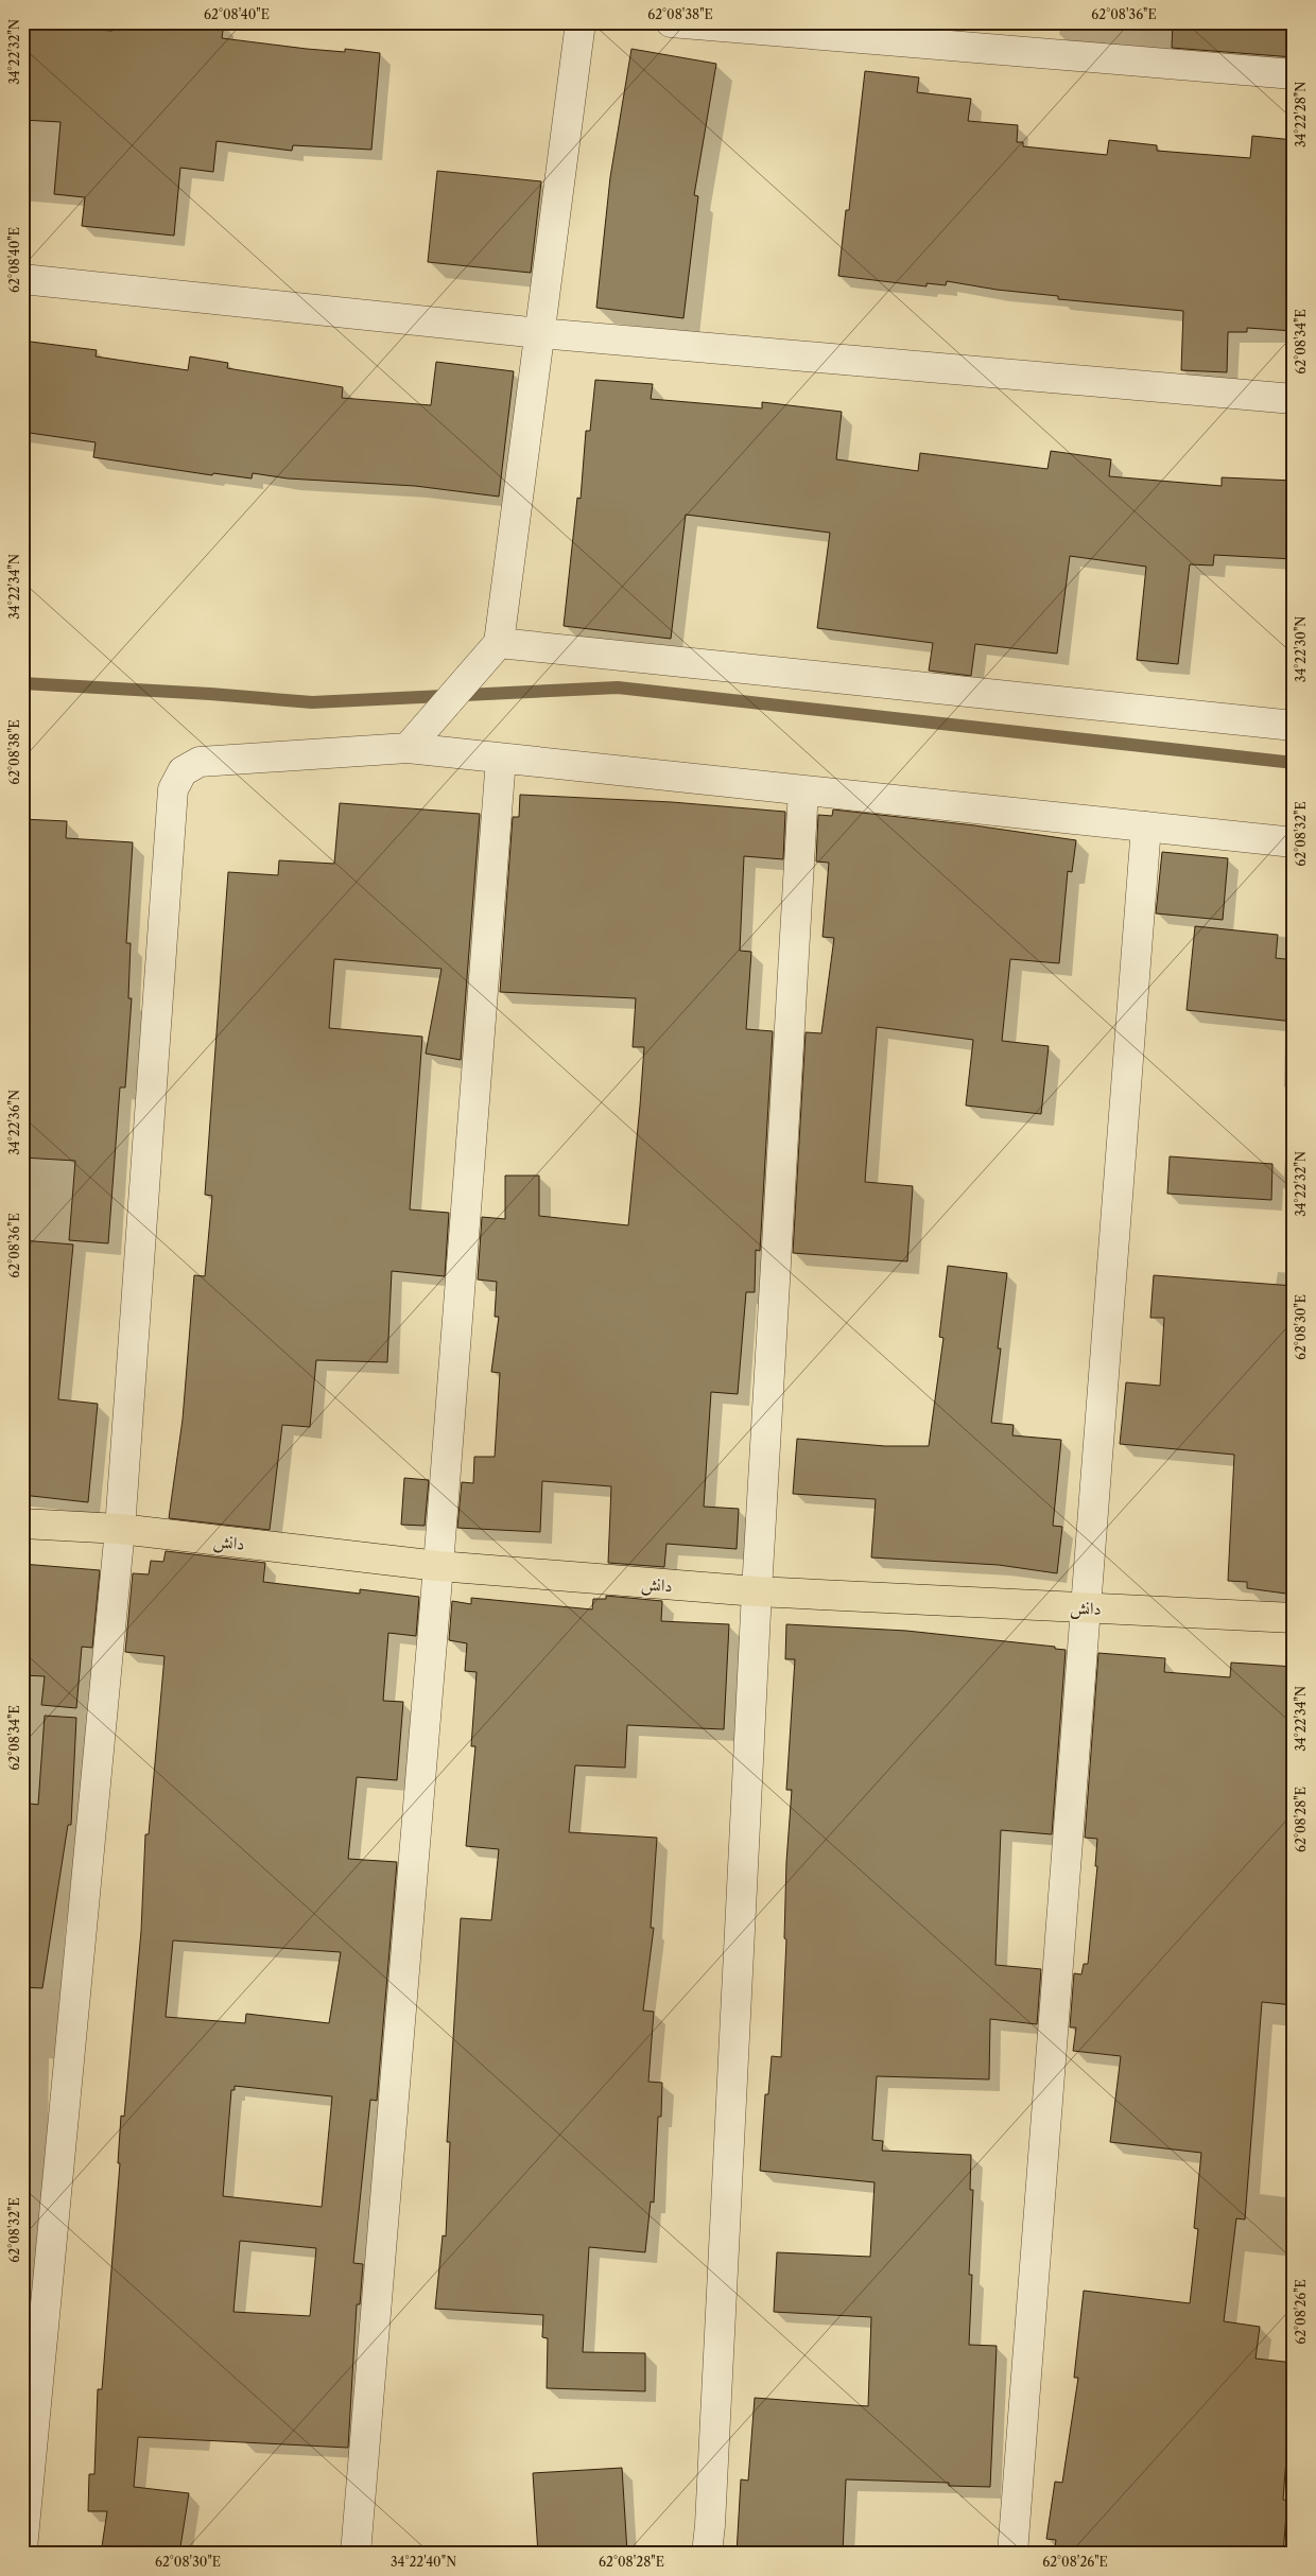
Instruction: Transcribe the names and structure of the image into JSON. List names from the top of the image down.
{
  "streets": {
    "main road": ["دانش"]
  },
  "coordinates": [
    "62°08'40\"E",
    "62°08'38\"E",
    "62°08'36\"E",
    "34°22'32\"N",
    "34°22'28\"N",
    "62°08'34\"E",
    "34°22'34\"N",
    "34°22'30\"N",
    "62°08'32\"E",
    "34°22'36\"N",
    "62°08'30\"E",
    "62°08'28\"E",
    "62°08'26\"E",
    "34°22'40\"N"
  ]
}
